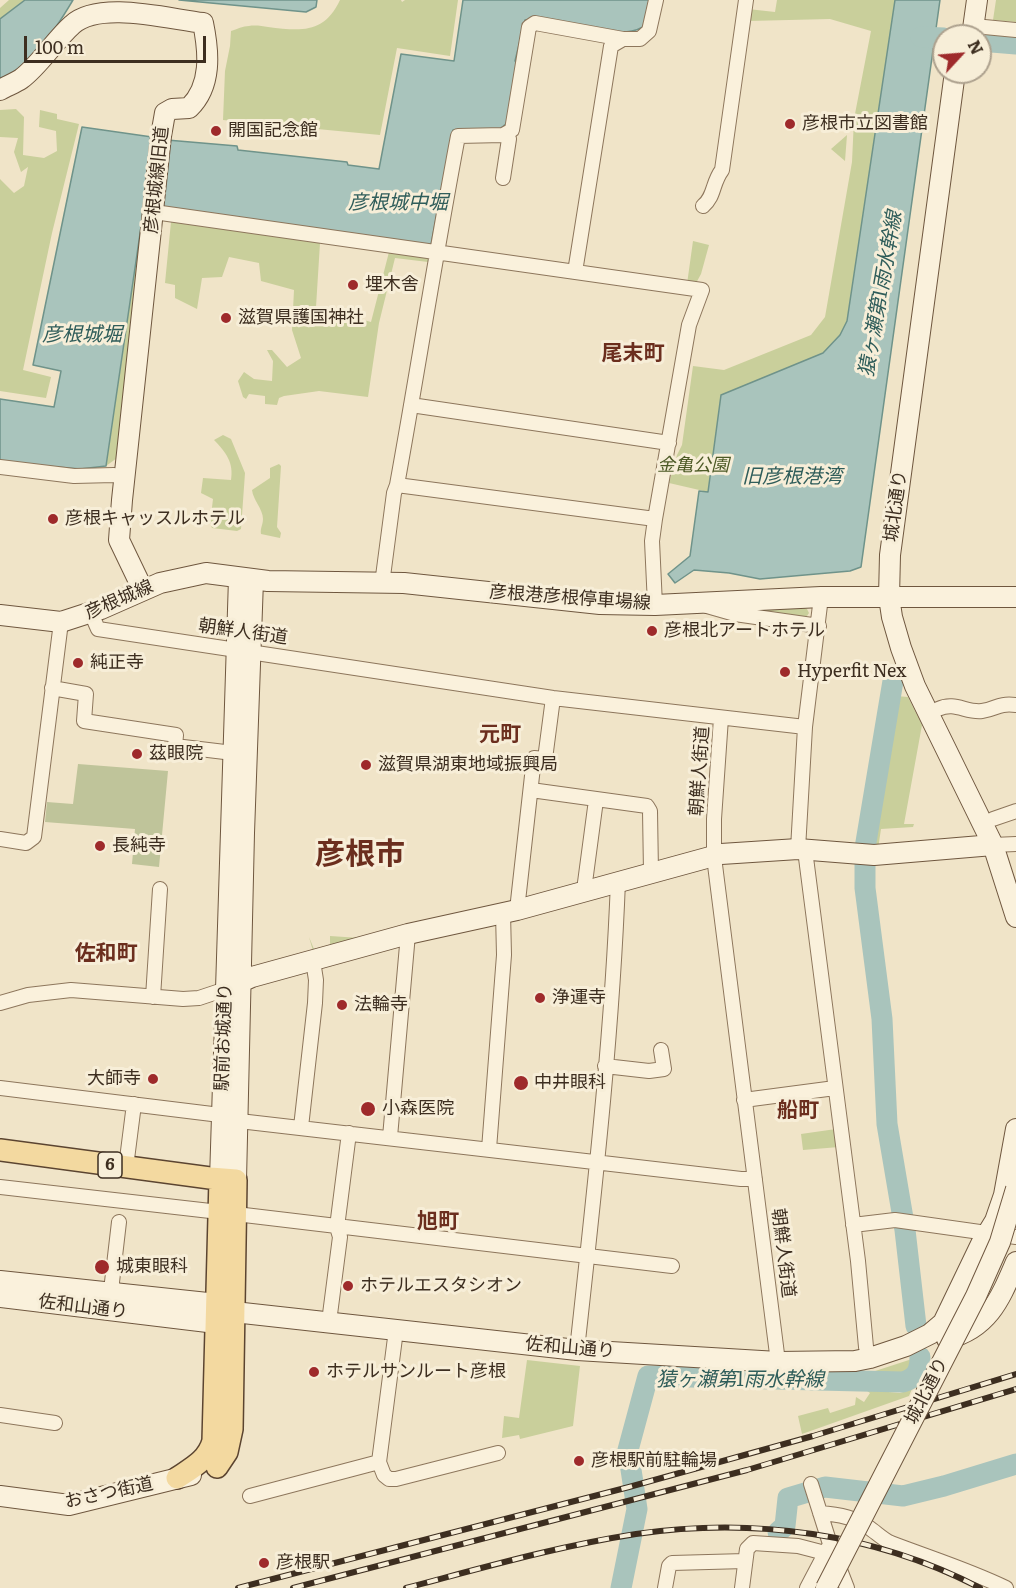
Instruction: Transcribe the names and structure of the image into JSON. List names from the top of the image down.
{
  "streets": {
    "main road": [
      "彦根城線旧道",
      "城北通り",
      "彦根港彦根停車場線",
      "彦根城線",
      "駅前お城通り",
      "6",
      "佐和山通り",
      "おさつ街道"
    ],
    "street": ["朝鮮人街道"]
  },
  "crossings": [
    ["彦根城線旧道", "彦根城線"],
    ["城北通り", "彦根港彦根停車場線"],
    ["彦根港彦根停車場線", "彦根城線"],
    ["彦根港彦根停車場線", "駅前お城通り"],
    ["彦根城線", "朝鮮人街道"],
    ["彦根城線", "駅前お城通り"],
    ["朝鮮人街道", "駅前お城通り"],
    ["朝鮮人街道", "佐和山通り"],
    ["駅前お城通り", "6"],
    ["駅前お城通り", "佐和山通り"],
    ["駅前お城通り", "おさつ街道"]
  ],
  "districts": [
    "尾末町",
    "元町",
    "彦根市",
    "佐和町",
    "船町",
    "旭町"
  ],
  "water": [
    "彦根城中堀",
    "猿ヶ瀬第1雨水幹線",
    "彦根城堀",
    "旧彦根港湾"
  ],
  "parks": ["金亀公園"],
  "places": [
    "彦根市立図書館",
    "開国記念館",
    "埋木舎",
    "滋賀県護国神社",
    "彦根キャッスルホテル",
    "彦根北アートホテル",
    "純正寺",
    "Hyperfit Nex",
    "茲眼院",
    "滋賀県湖東地域振興局",
    "長純寺",
    "浄運寺",
    "法輪寺",
    "大師寺",
    "中井眼科",
    "小森医院",
    "城東眼科",
    "ホテルエスタシオン",
    "ホテルサンルート彦根",
    "彦根駅前駐輪場",
    "彦根駅"
  ],
  "scale_bar": "100 m",
  "north": "top right"
}
